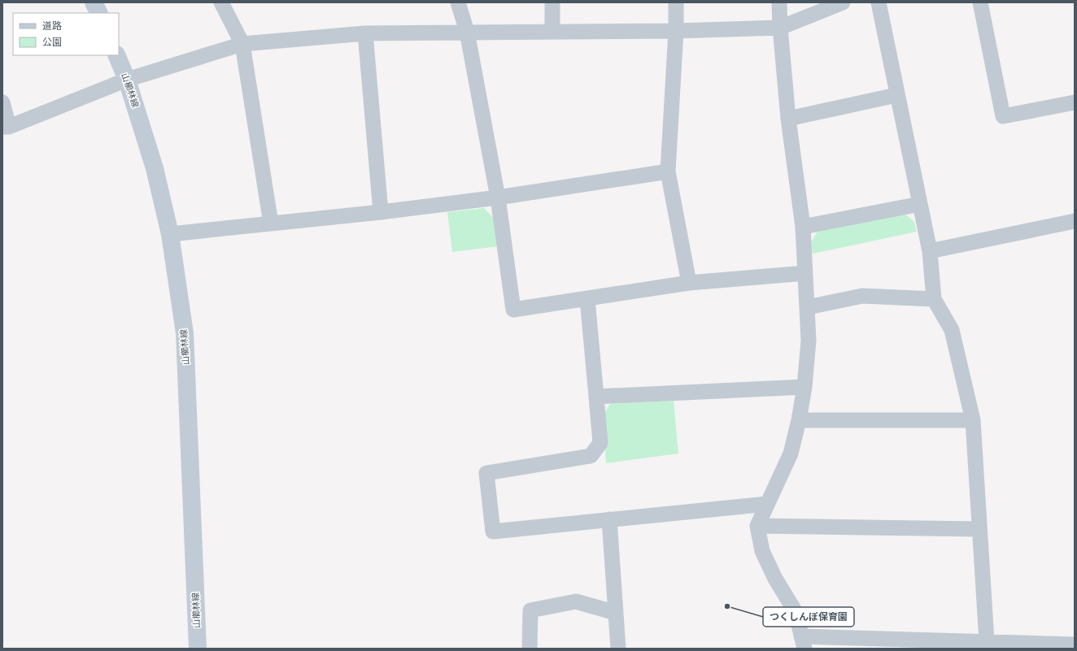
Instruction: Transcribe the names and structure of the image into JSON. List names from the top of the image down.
{
  "streets": {
    "main road": ["山櫛林線"]
  },
  "places": ["つくしんぼ保育園"],
  "legend": ["道路", "公園"]
}
